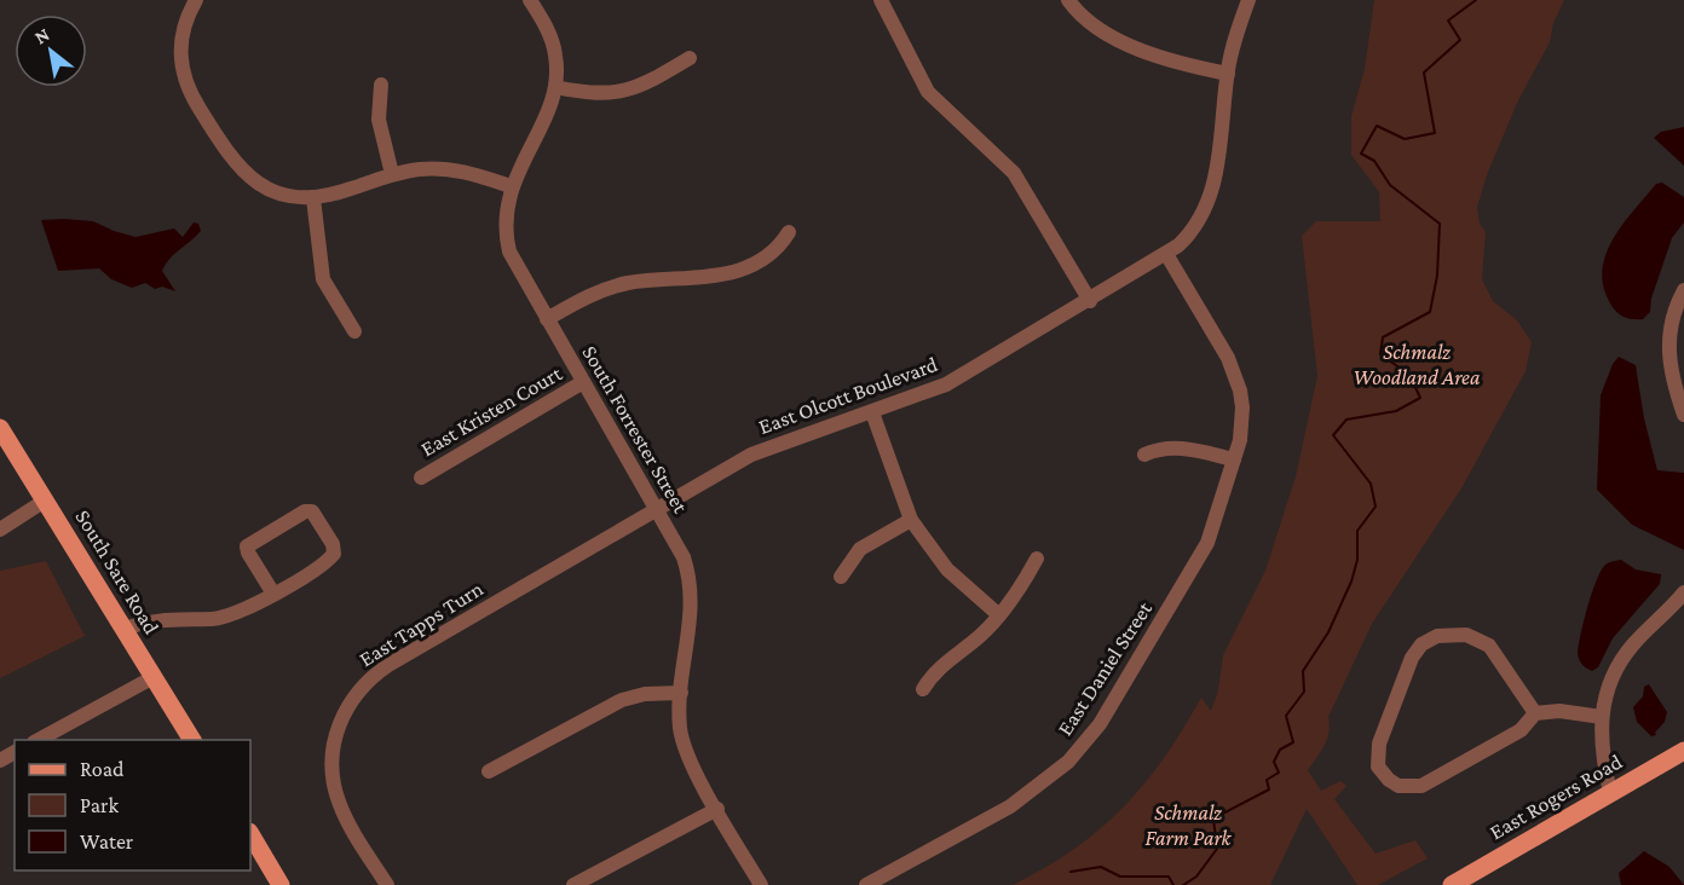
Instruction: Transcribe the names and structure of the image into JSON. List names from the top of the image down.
{
  "streets": {
    "main road": ["South Sare Road", "East Rogers Road"],
    "street": [
      "East Olcott Boulevard",
      "East Kristen Court",
      "South Forrester Street",
      "East Tapps Turn",
      "East Daniel Street"
    ]
  },
  "crossings": [
    ["East Olcott Boulevard", "South Forrester Street"],
    ["East Olcott Boulevard", "East Tapps Turn"],
    ["East Olcott Boulevard", "East Daniel Street"],
    ["East Kristen Court", "South Forrester Street"],
    ["South Forrester Street", "East Tapps Turn"]
  ],
  "parks": ["Schmalz Woodland Area", "Schmalz Farm Park"],
  "legend": ["Road", "Park", "Water"],
  "north": "top left"
}
